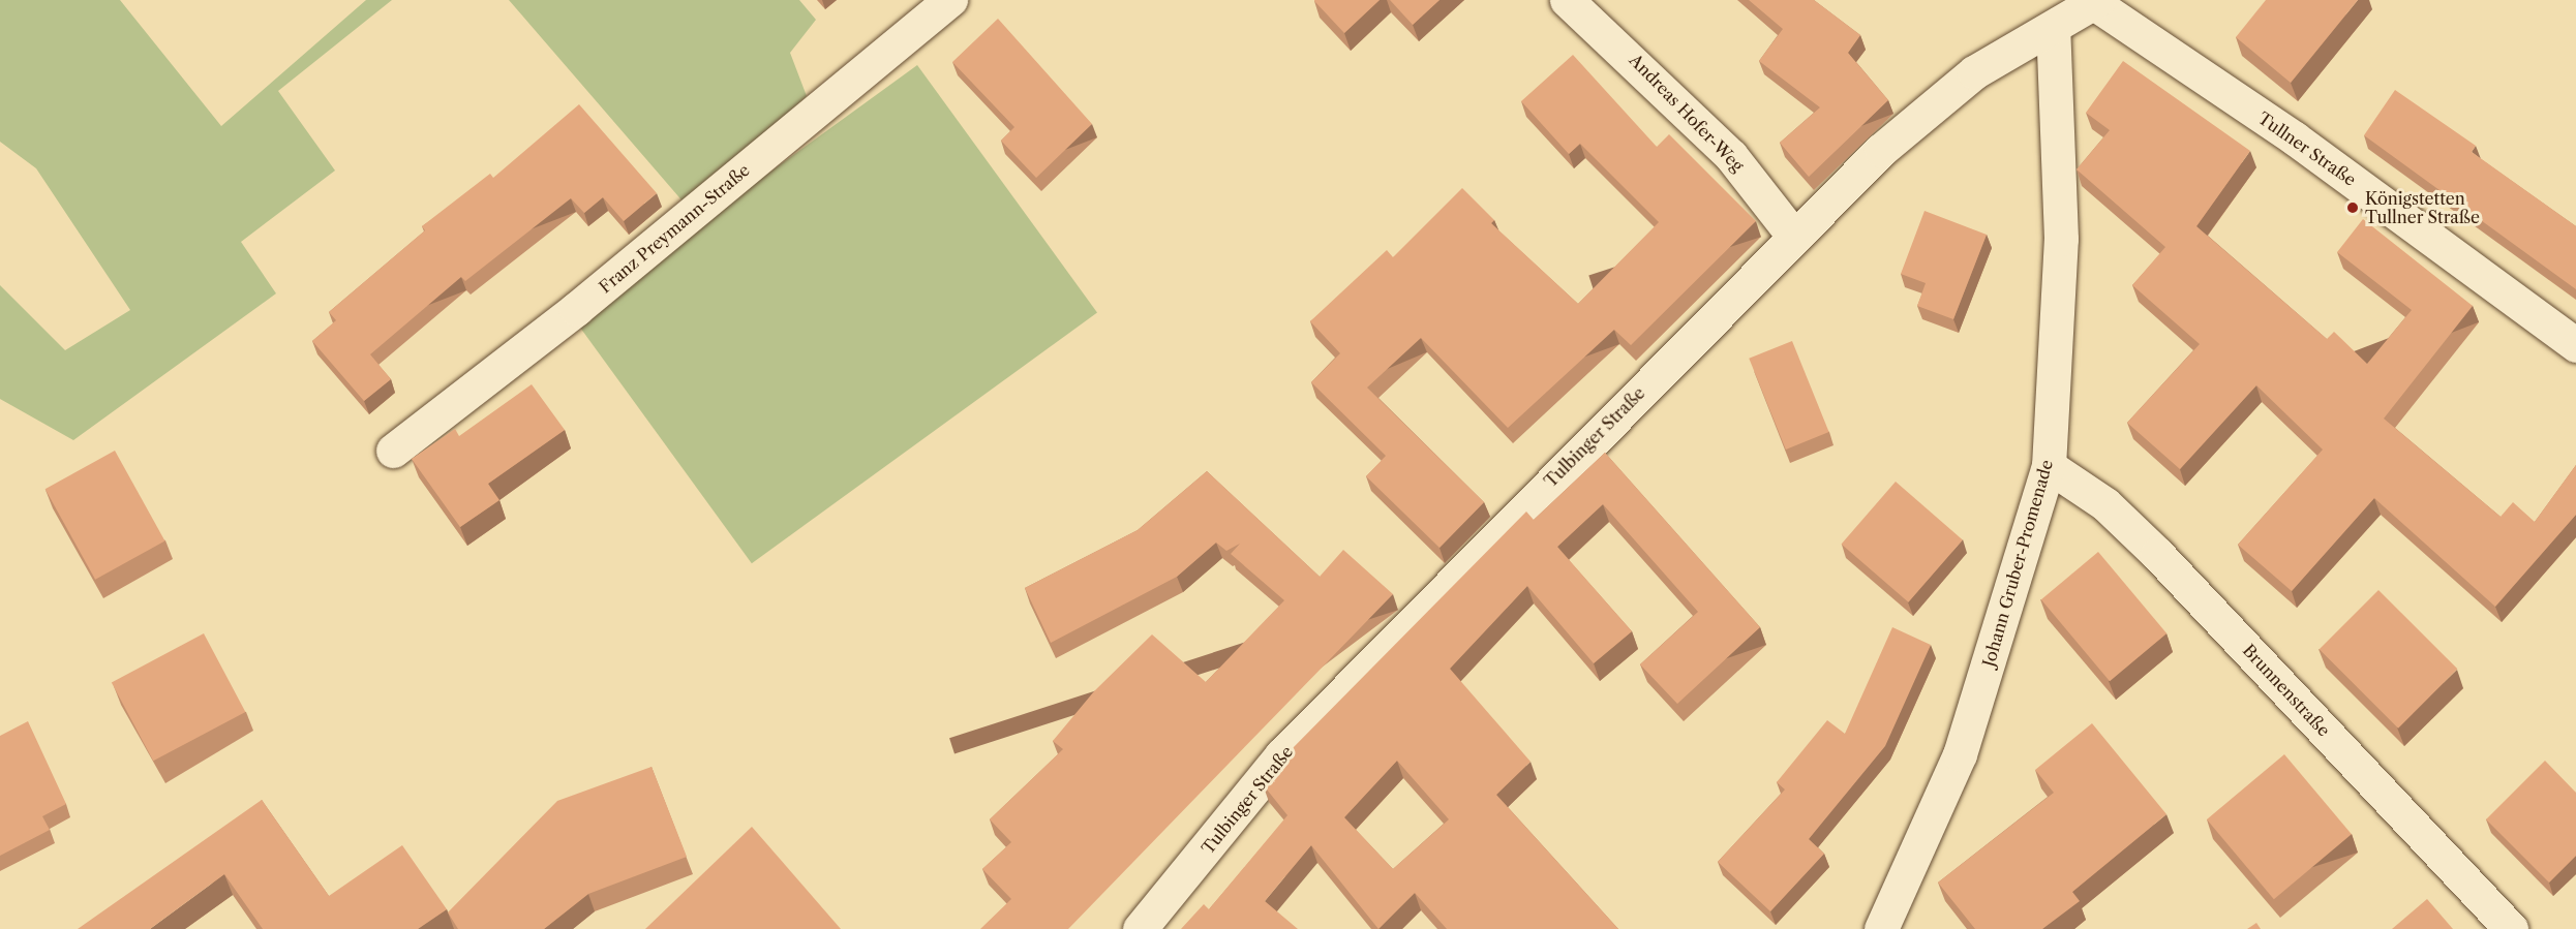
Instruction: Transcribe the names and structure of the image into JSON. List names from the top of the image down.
{
  "streets": {
    "street": [
      "Andreas Hofer-Weg",
      "Tullner Straße",
      "Franz Preymann-Straße",
      "Tulbinger Straße",
      "Johann Gruber-Promenade",
      "Brunnenstraße"
    ]
  },
  "crossings": [
    ["Andreas Hofer-Weg", "Tulbinger Straße"],
    ["Tullner Straße", "Tulbinger Straße"],
    ["Tullner Straße", "Johann Gruber-Promenade"],
    ["Tulbinger Straße", "Johann Gruber-Promenade"],
    ["Johann Gruber-Promenade", "Brunnenstraße"]
  ],
  "places": ["Königstetten Tullner Straße"]
}
